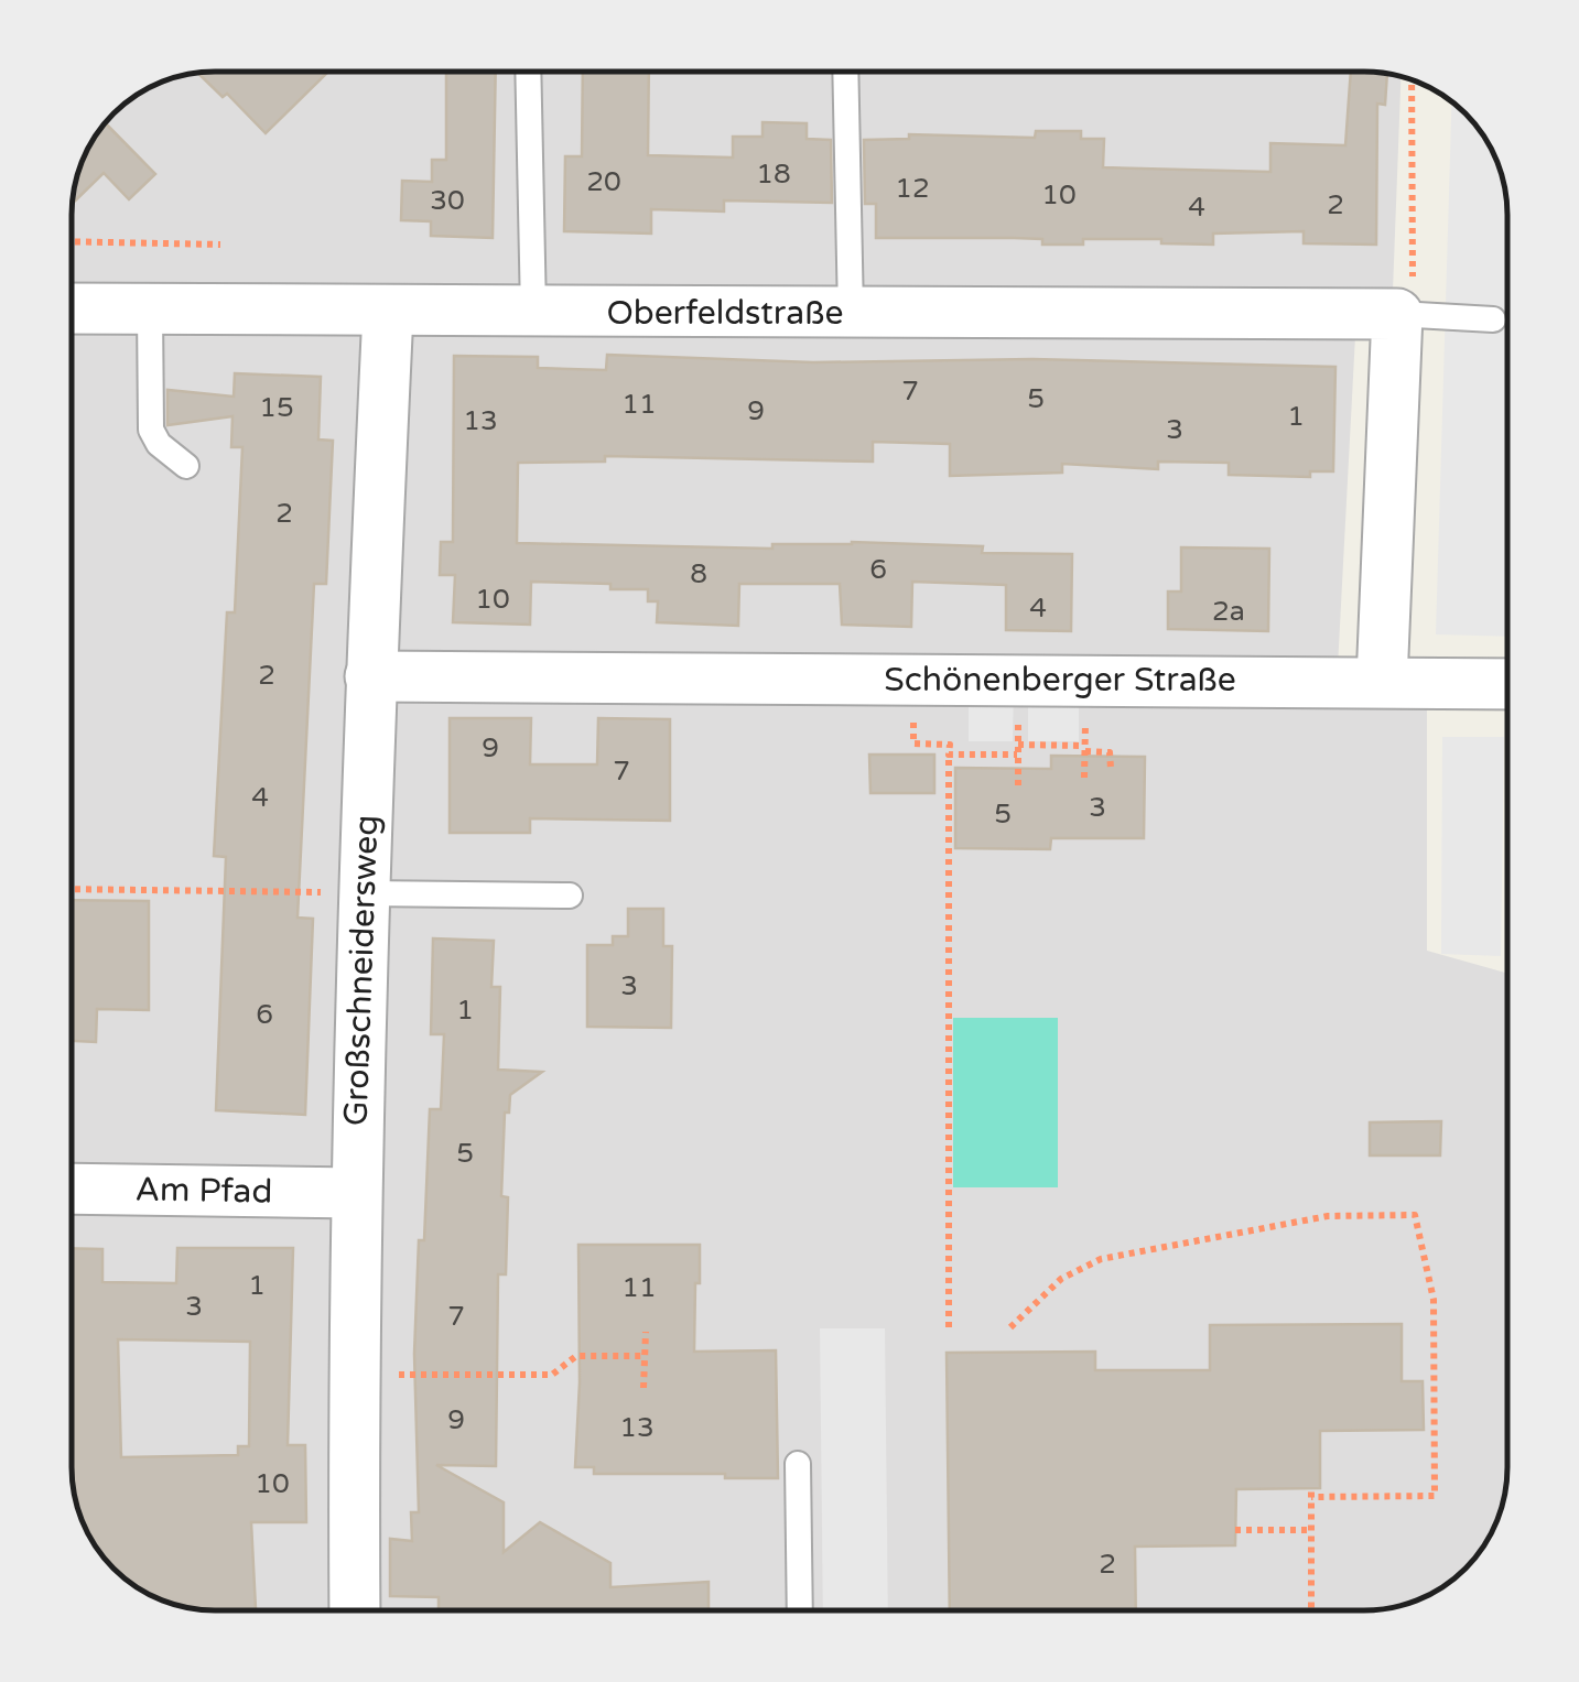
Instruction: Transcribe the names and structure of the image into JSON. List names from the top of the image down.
{
  "streets": {
    "street": [
      "Oberfeldstraße",
      "Schönenberger Straße",
      "Großschneidersweg",
      "Am Pfad"
    ]
  },
  "crossings": [
    ["Oberfeldstraße", "Großschneidersweg"],
    ["Schönenberger Straße", "Großschneidersweg"],
    ["Großschneidersweg", "Am Pfad"]
  ],
  "house_numbers": [
    "18",
    "20",
    "12",
    "10",
    "30",
    "2",
    "4",
    "7",
    "5",
    "11",
    "15",
    "9",
    "1",
    "13",
    "3",
    "2",
    "6",
    "8",
    "10",
    "4",
    "2a",
    "2",
    "9",
    "7",
    "4",
    "3",
    "5",
    "3",
    "1",
    "6",
    "5",
    "1",
    "11",
    "3",
    "7",
    "9",
    "13",
    "10",
    "2"
  ]
}
